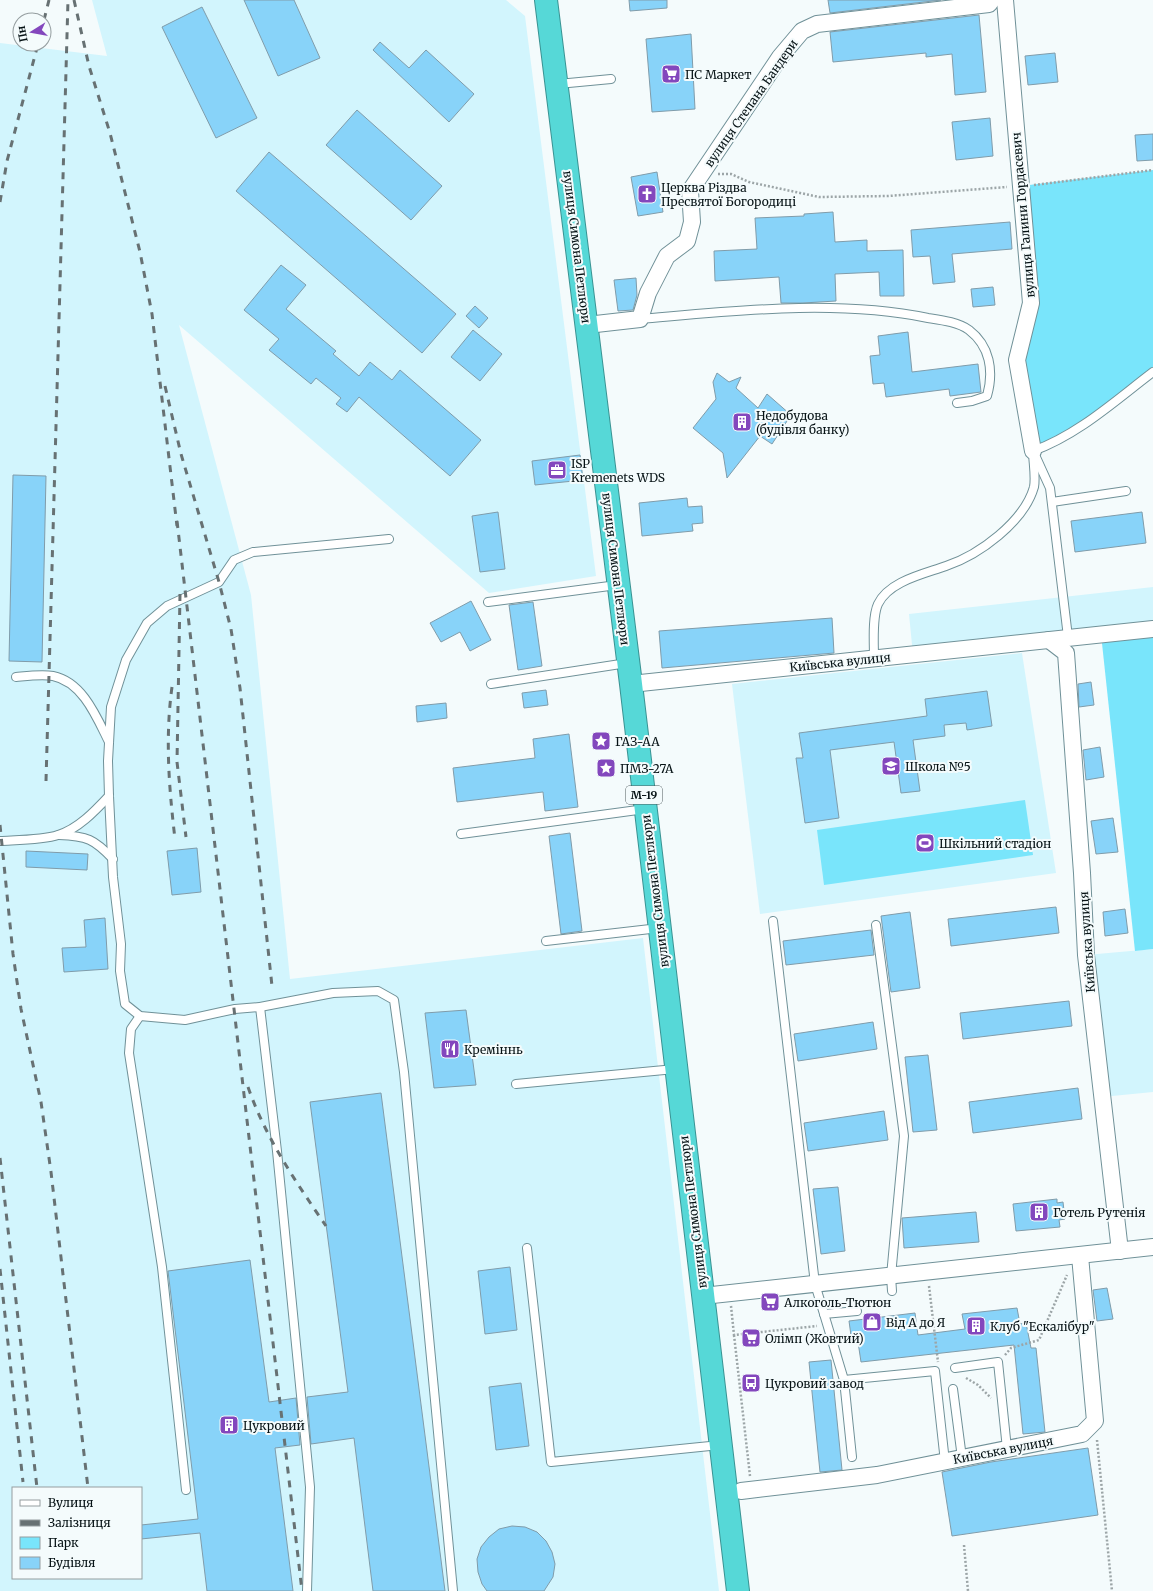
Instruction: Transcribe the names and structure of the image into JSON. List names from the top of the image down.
{
  "streets": {
    "highway": ["вулиця Симона Петлюри", "М-19"],
    "street": ["вулиця Степана Бандери", "вулиця Галини Гордасевич", "Київська вулиця"]
  },
  "crossings": [
    ["вулиця Симона Петлюри", "Київська вулиця"]
  ],
  "places": {
    "supermarket": ["ПС Маркет", "Алкоголь-Тютюн", "Олімп (Жовтий)"],
    "church": ["Церква Різдва Пресвятої Богородиці"],
    "building": [
      "Недобудова (будівля банку)",
      "Готель Рутенія",
      "Клуб \"Ескалібур\"",
      "Цукровий"
    ],
    "office": ["ISP Kremenets WDS"],
    "place": ["ГАЗ-АА", "ПМЗ-27А"],
    "school or university": ["Школа №5"],
    "sports": ["Шкільний стадіон"],
    "restaurant": ["Креміннь"],
    "shop": ["Від А до Я"],
    "bus stop": ["Цукровий завод"]
  },
  "legend": [
    "Вулиця",
    "Залізниця",
    "Парк",
    "Будівля"
  ],
  "north": "left"
}
